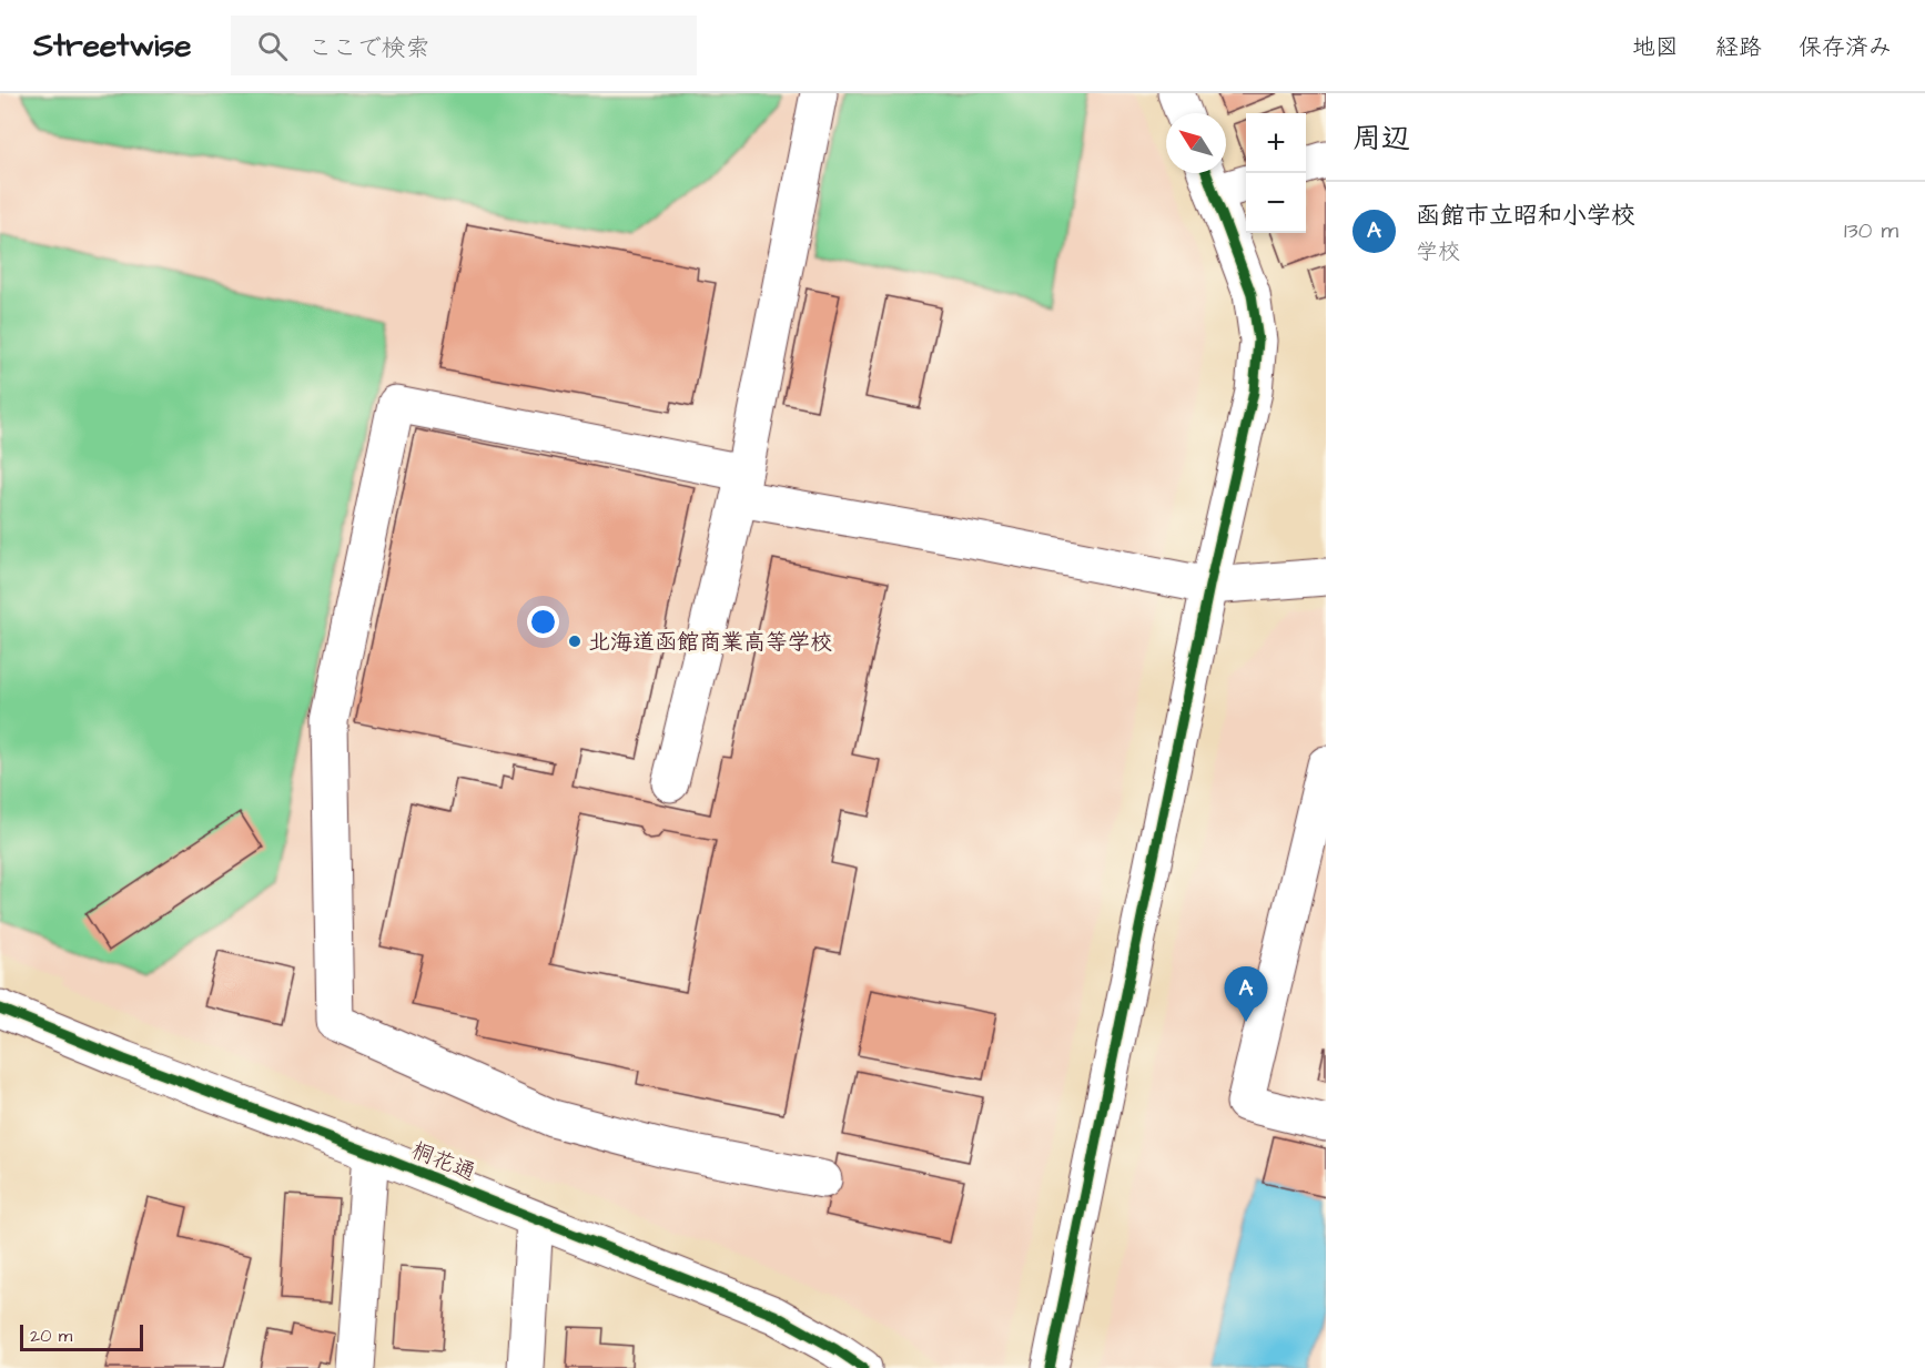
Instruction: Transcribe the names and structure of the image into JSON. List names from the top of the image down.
{
  "streets": {
    "street": ["桐花通"]
  },
  "places": ["北海道函館商業高等学校"],
  "scale_bar": "20 m",
  "north": "top left",
  "page": {
    "header": "Streetwise",
    "search": "ここで検索",
    "nav": ["地図", "経路", "保存済み"],
    "heading": "周辺",
    "map_buttons": ["+", "−"],
    "list": [
      {
        "mark": "A",
        "name": "函館市立昭和小学校",
        "note": "学校",
        "value": "130 m"
      }
    ],
    "pins": "A",
    "scale": "20 m"
  }
}
